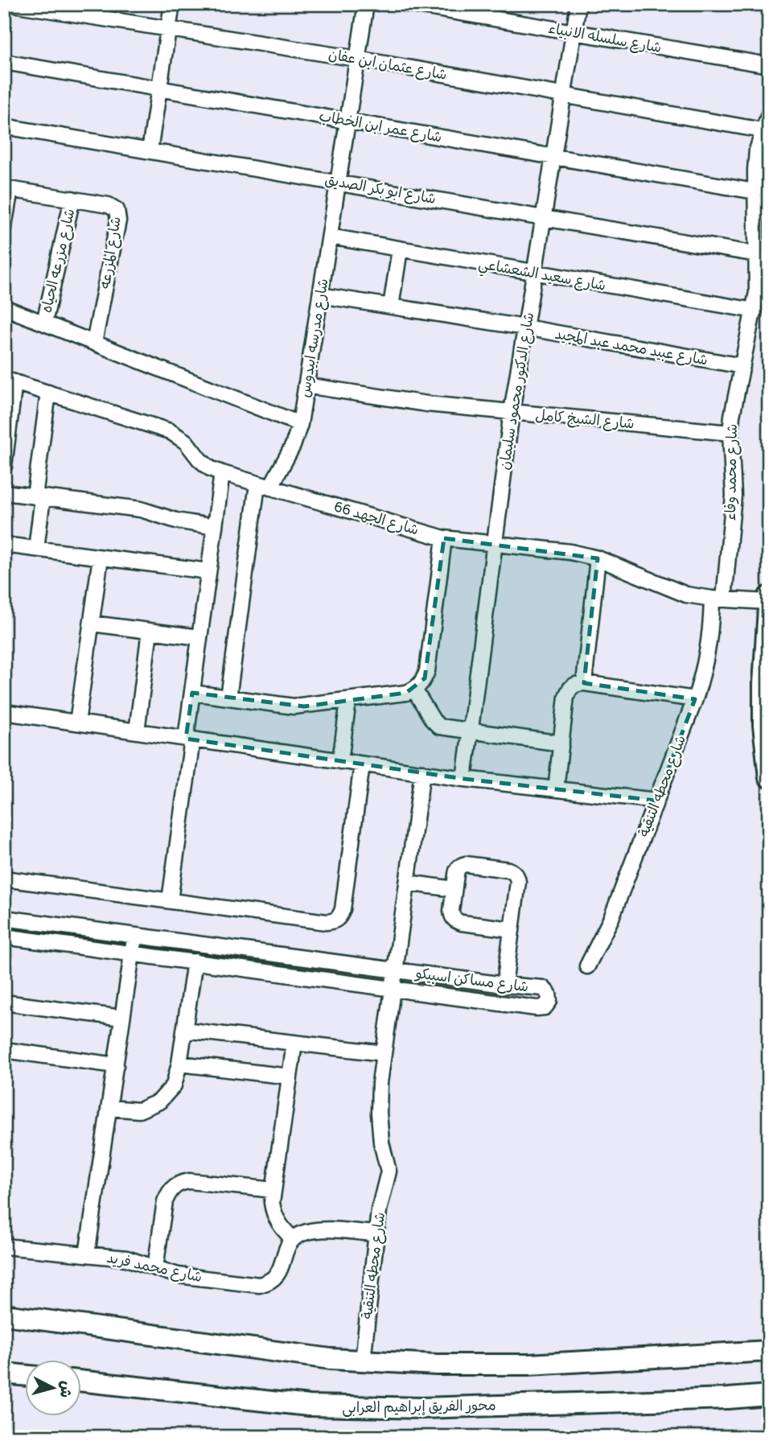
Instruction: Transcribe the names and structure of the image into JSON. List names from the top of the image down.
{
  "streets": {
    "street": [
      "شارع سلسله الانبياء",
      "شارع عثمان ابن عفان",
      "شارع عمر ابن الخطاب",
      "شارع ابو بكر الصديق",
      "شارع المزرعه",
      "شارع مزرعه الحياه",
      "شارع سعيد الشعشاعي",
      "شارع مدرسه ابيدوس",
      "شارع عبيد محمد عبد المجيد",
      "شارع الدكتور محمود سليمان",
      "شارع الشيخ كامل",
      "شارع محمد وفاء",
      "شارع الجهد 66",
      "شارع محطه التنقية",
      "شارع مساكن اسبيكو",
      "شارع محمد فريد",
      "محور الفريق إبراهيم العرابى"
    ]
  },
  "crossings": [
    ["شارع سلسله الانبياء", "شارع الدكتور محمود سليمان"],
    ["شارع عثمان ابن عفان", "شارع الدكتور محمود سليمان"],
    ["شارع عثمان ابن عفان", "شارع محمد وفاء"],
    ["شارع عمر ابن الخطاب", "شارع الدكتور محمود سليمان"],
    ["شارع عمر ابن الخطاب", "شارع محمد وفاء"],
    ["شارع ابو بكر الصديق", "شارع مدرسه ابيدوس"],
    ["شارع ابو بكر الصديق", "شارع الدكتور محمود سليمان"],
    ["شارع ابو بكر الصديق", "شارع محمد وفاء"],
    ["شارع المزرعه", "شارع مزرعه الحياه"],
    ["شارع سعيد الشعشاعي", "شارع مدرسه ابيدوس"],
    ["شارع سعيد الشعشاعي", "شارع الدكتور محمود سليمان"],
    ["شارع سعيد الشعشاعي", "شارع محمد وفاء"],
    ["شارع مدرسه ابيدوس", "شارع عبيد محمد عبد المجيد"],
    ["شارع مدرسه ابيدوس", "شارع الشيخ كامل"],
    ["شارع مدرسه ابيدوس", "شارع الجهد 66"],
    ["شارع عبيد محمد عبد المجيد", "شارع الدكتور محمود سليمان"],
    ["شارع عبيد محمد عبد المجيد", "شارع محمد وفاء"],
    ["شارع الدكتور محمود سليمان", "شارع الشيخ كامل"],
    ["شارع الدكتور محمود سليمان", "شارع الجهد 66"],
    ["شارع الشيخ كامل", "شارع محمد وفاء"],
    ["شارع محمد وفاء", "شارع الجهد 66"],
    ["شارع محمد وفاء", "شارع محطه التنقية"],
    ["شارع الجهد 66", "شارع محطه التنقية"]
  ],
  "north": "right"
}
